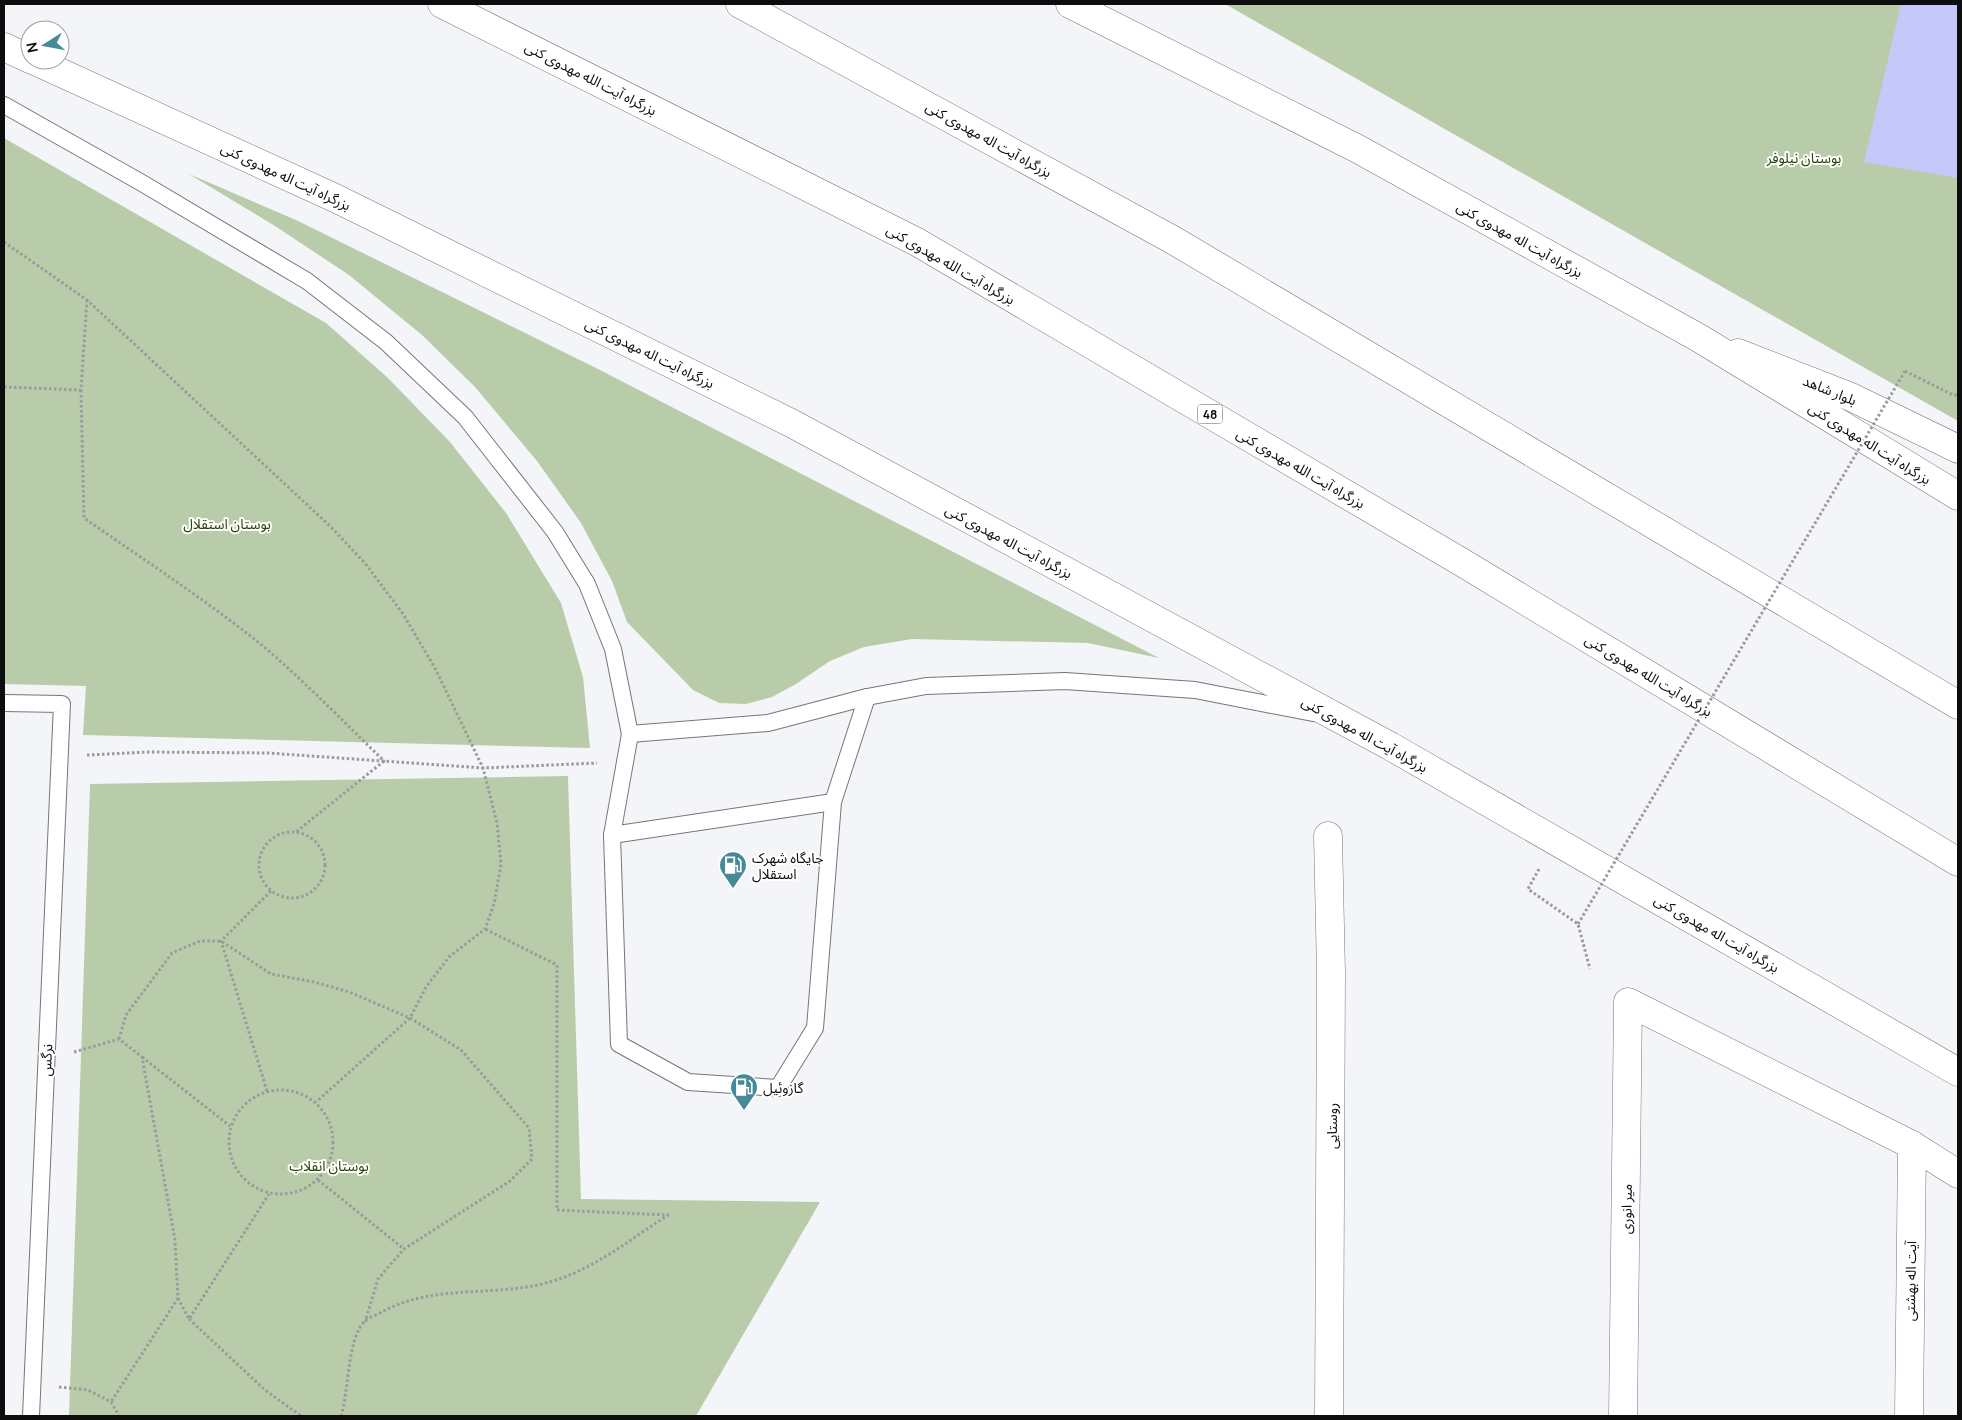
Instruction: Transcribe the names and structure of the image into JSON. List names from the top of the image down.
{
  "streets": {
    "main road": [
      "بزرگراه آیت الله مهدوی کنی",
      "بزرگراه آیت اله مهدوی کنی",
      "بلوار شاهد",
      "48",
      "روستایی",
      "میر انوری",
      "آیت اله بهشتی"
    ],
    "lane": ["نرگس"]
  },
  "crossings": [
    ["بزرگراه آیت اله مهدوی کنی", "بلوار شاهد"],
    ["میر انوری", "آیت اله بهشتی"]
  ],
  "parks": ["بوستان نیلوفر", "بوستان استقلال", "بوستان انقلاب"],
  "places": {
    "fuel station": ["جایگاه شهرک استقلال", "گازوئیل"]
  },
  "north": "left"
}
